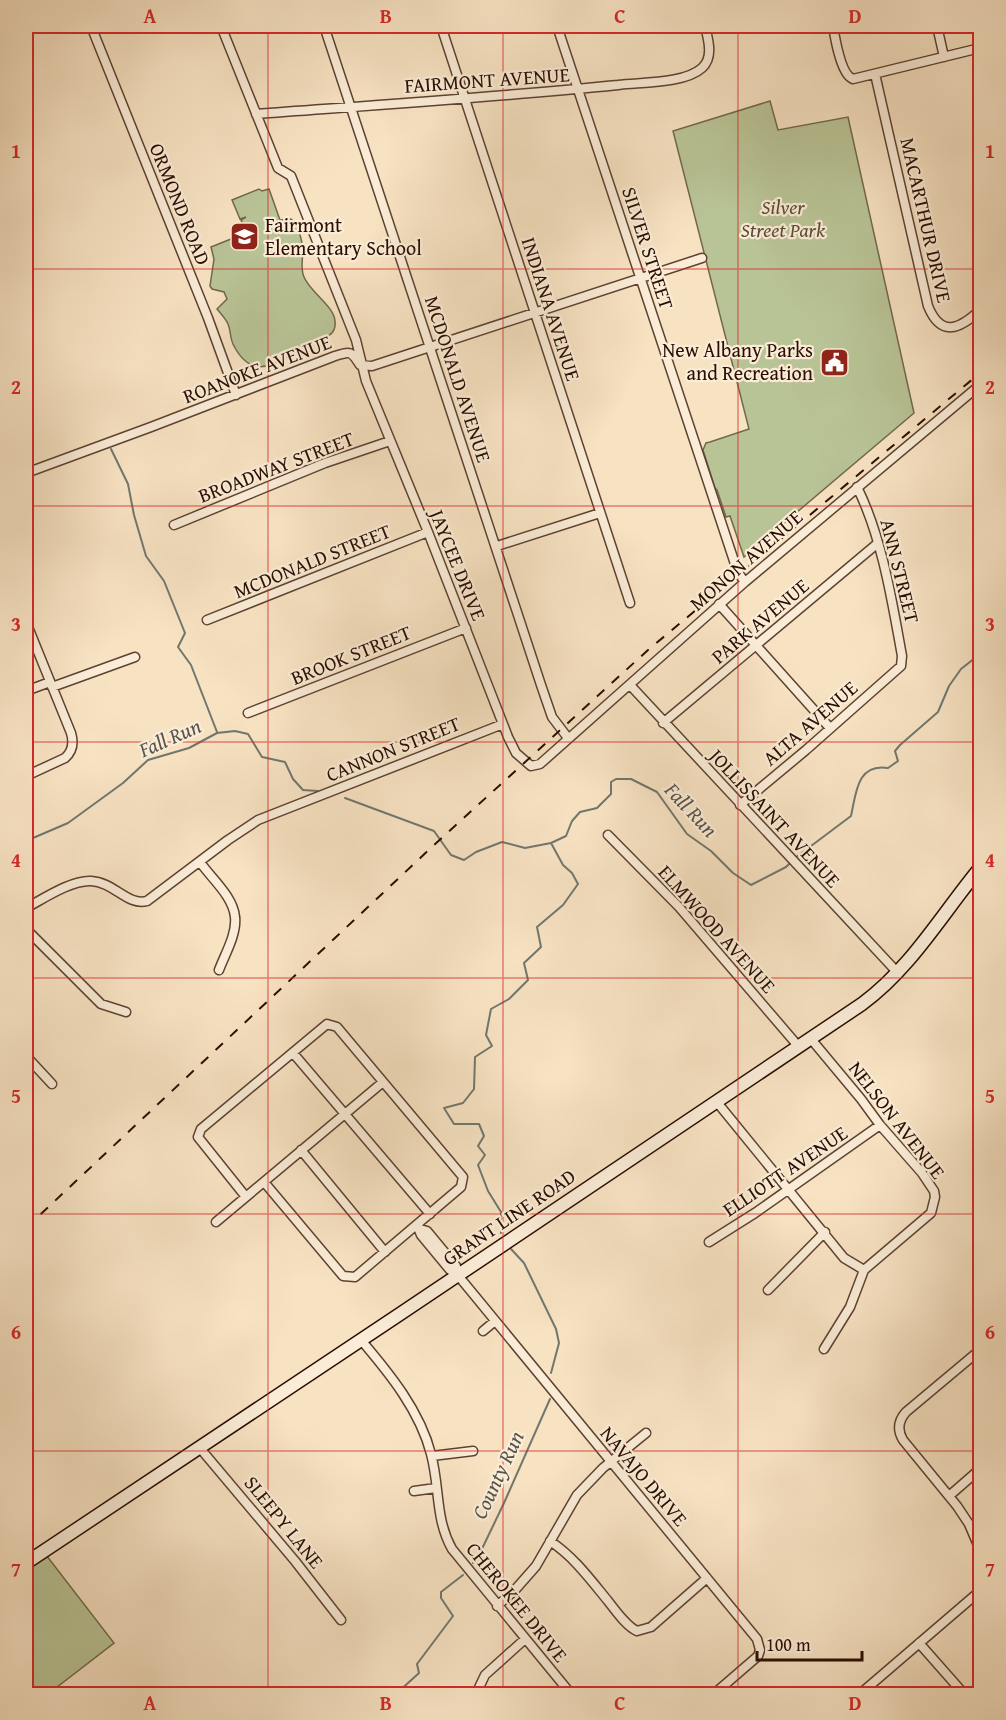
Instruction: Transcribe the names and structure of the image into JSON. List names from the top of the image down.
{
  "streets": {
    "main road": ["GRANT LINE ROAD"],
    "street": [
      "FAIRMONT AVENUE",
      "ORMOND ROAD",
      "MACARTHUR DRIVE",
      "SILVER STREET",
      "INDIANA AVENUE",
      "ROANOKE AVENUE",
      "MCDONALD AVENUE",
      "BROADWAY STREET",
      "MONON AVENUE",
      "MCDONALD STREET",
      "JAYCEE DRIVE",
      "ANN STREET",
      "PARK AVENUE",
      "BROOK STREET",
      "ALTA AVENUE",
      "CANNON STREET",
      "JOLLISSAINT AVENUE",
      "ELMWOOD AVENUE",
      "NELSON AVENUE",
      "ELLIOTT AVENUE",
      "NAVAJO DRIVE",
      "SLEEPY LANE",
      "CHEROKEE DRIVE"
    ]
  },
  "crossings": [
    ["FAIRMONT AVENUE", "SILVER STREET"],
    ["FAIRMONT AVENUE", "INDIANA AVENUE"],
    ["FAIRMONT AVENUE", "MCDONALD AVENUE"],
    ["FAIRMONT AVENUE", "JAYCEE DRIVE"],
    ["ORMOND ROAD", "ROANOKE AVENUE"],
    ["SILVER STREET", "MONON AVENUE"],
    ["ROANOKE AVENUE", "JAYCEE DRIVE"],
    ["MCDONALD AVENUE", "MONON AVENUE"],
    ["BROADWAY STREET", "JAYCEE DRIVE"],
    ["MONON AVENUE", "JAYCEE DRIVE"],
    ["MONON AVENUE", "ANN STREET"],
    ["MONON AVENUE", "JOLLISSAINT AVENUE"],
    ["MCDONALD STREET", "JAYCEE DRIVE"],
    ["JAYCEE DRIVE", "BROOK STREET"],
    ["JAYCEE DRIVE", "CANNON STREET"],
    ["ANN STREET", "PARK AVENUE"],
    ["ANN STREET", "ALTA AVENUE"],
    ["PARK AVENUE", "JOLLISSAINT AVENUE"],
    ["ALTA AVENUE", "JOLLISSAINT AVENUE"],
    ["JOLLISSAINT AVENUE", "GRANT LINE ROAD"],
    ["ELMWOOD AVENUE", "GRANT LINE ROAD"],
    ["NELSON AVENUE", "ELLIOTT AVENUE"],
    ["NELSON AVENUE", "GRANT LINE ROAD"],
    ["GRANT LINE ROAD", "NAVAJO DRIVE"],
    ["GRANT LINE ROAD", "SLEEPY LANE"],
    ["GRANT LINE ROAD", "CHEROKEE DRIVE"]
  ],
  "water": ["Fall Run", "County Run"],
  "parks": ["Silver Street Park"],
  "places": {
    "school or university": ["Fairmont Elementary School"],
    "public building": ["New Albany Parks and Recreation"]
  },
  "scale_bar": "100 m",
  "grid": {
    "columns": [
      "A",
      "B",
      "C",
      "D"
    ],
    "rows": [
      "1",
      "2",
      "3",
      "4",
      "5",
      "6",
      "7"
    ]
  }
}
